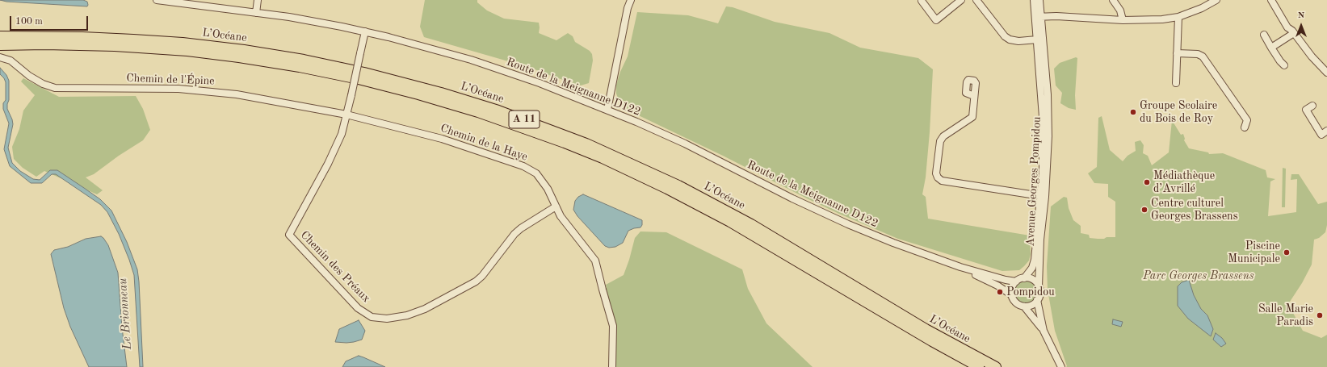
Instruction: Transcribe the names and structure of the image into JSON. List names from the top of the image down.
{
  "streets": {
    "highway": ["L’Océane", "A 11"],
    "street": [
      "Chemin de l'Épine",
      "Route de la Meignanne D122",
      "Chemin de la Haye",
      "Avenue Georges Pompidou",
      "Chemin des Préaux"
    ]
  },
  "crossings": [
    ["Chemin de l'Épine", "Chemin de la Haye"],
    ["Chemin de l'Épine", "Chemin des Préaux"],
    ["Chemin de la Haye", "Chemin des Préaux"]
  ],
  "water": ["Le Brionneau"],
  "parks": ["Parc Georges Brassens"],
  "places": [
    "Groupe Scolaire du Bois de Roy",
    "Médiathèque d’Avrillé",
    "Centre culturel Georges Brassens",
    "Piscine Municipale",
    "Pompidou",
    "Salle Marie Paradis"
  ],
  "scale_bar": "100 m",
  "north": "top"
}
